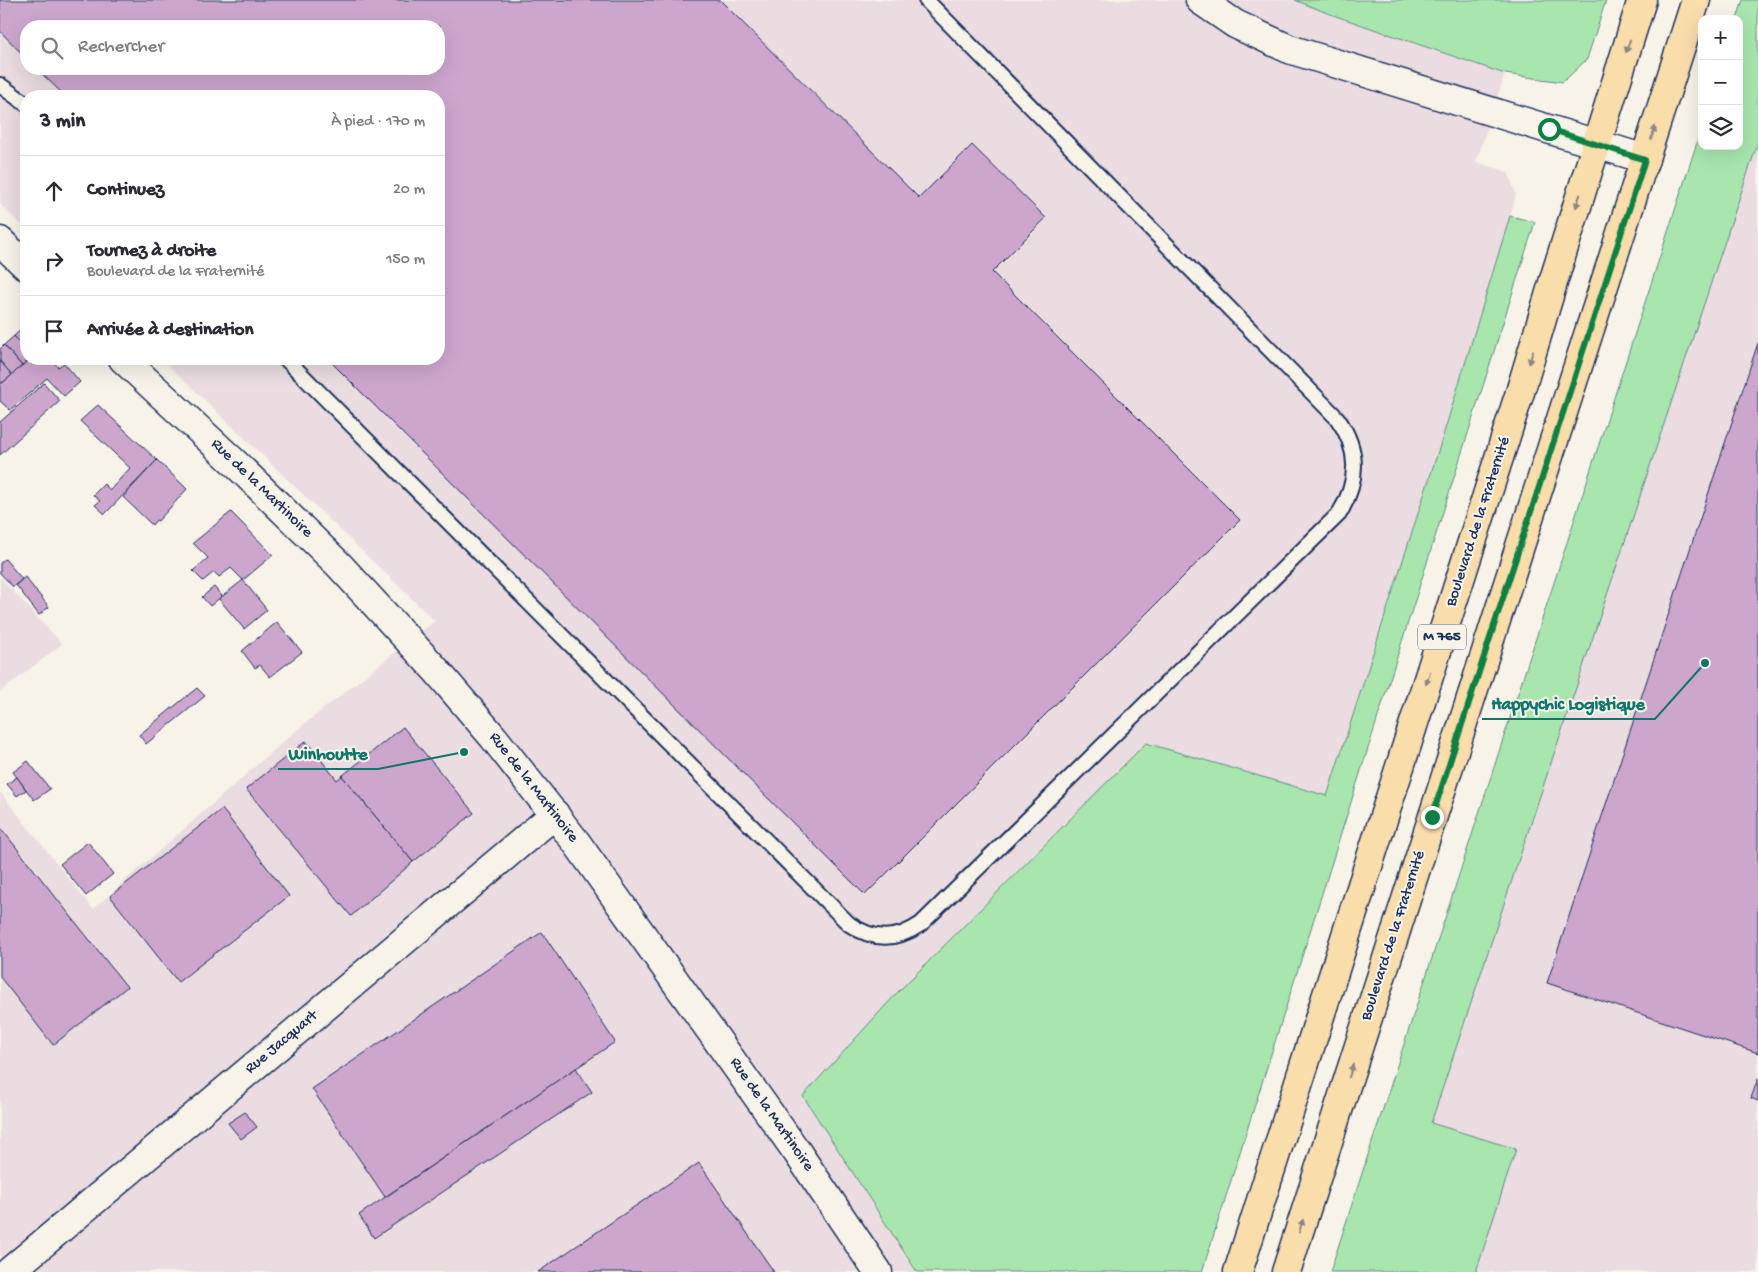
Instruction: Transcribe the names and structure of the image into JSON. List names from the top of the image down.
{
  "streets": {
    "main road": ["Boulevard de la Fraternité", "M 765"],
    "street": ["Rue de la Martinoire", "Rue Jacquart"]
  },
  "crossings": [
    ["Rue de la Martinoire", "Rue Jacquart"]
  ],
  "places": ["Happychic Logistique", "Winhoutte"],
  "page": {
    "map_buttons": ["+", "−"],
    "search": "Rechercher",
    "heading": ["3 min", "À pied · 170 m"],
    "list": [
      ["Continuez", "20 m"],
      ["Tournez à droite", "Boulevard de la Fraternité", "150 m"],
      "Arrivée à destination"
    ]
  }
}
